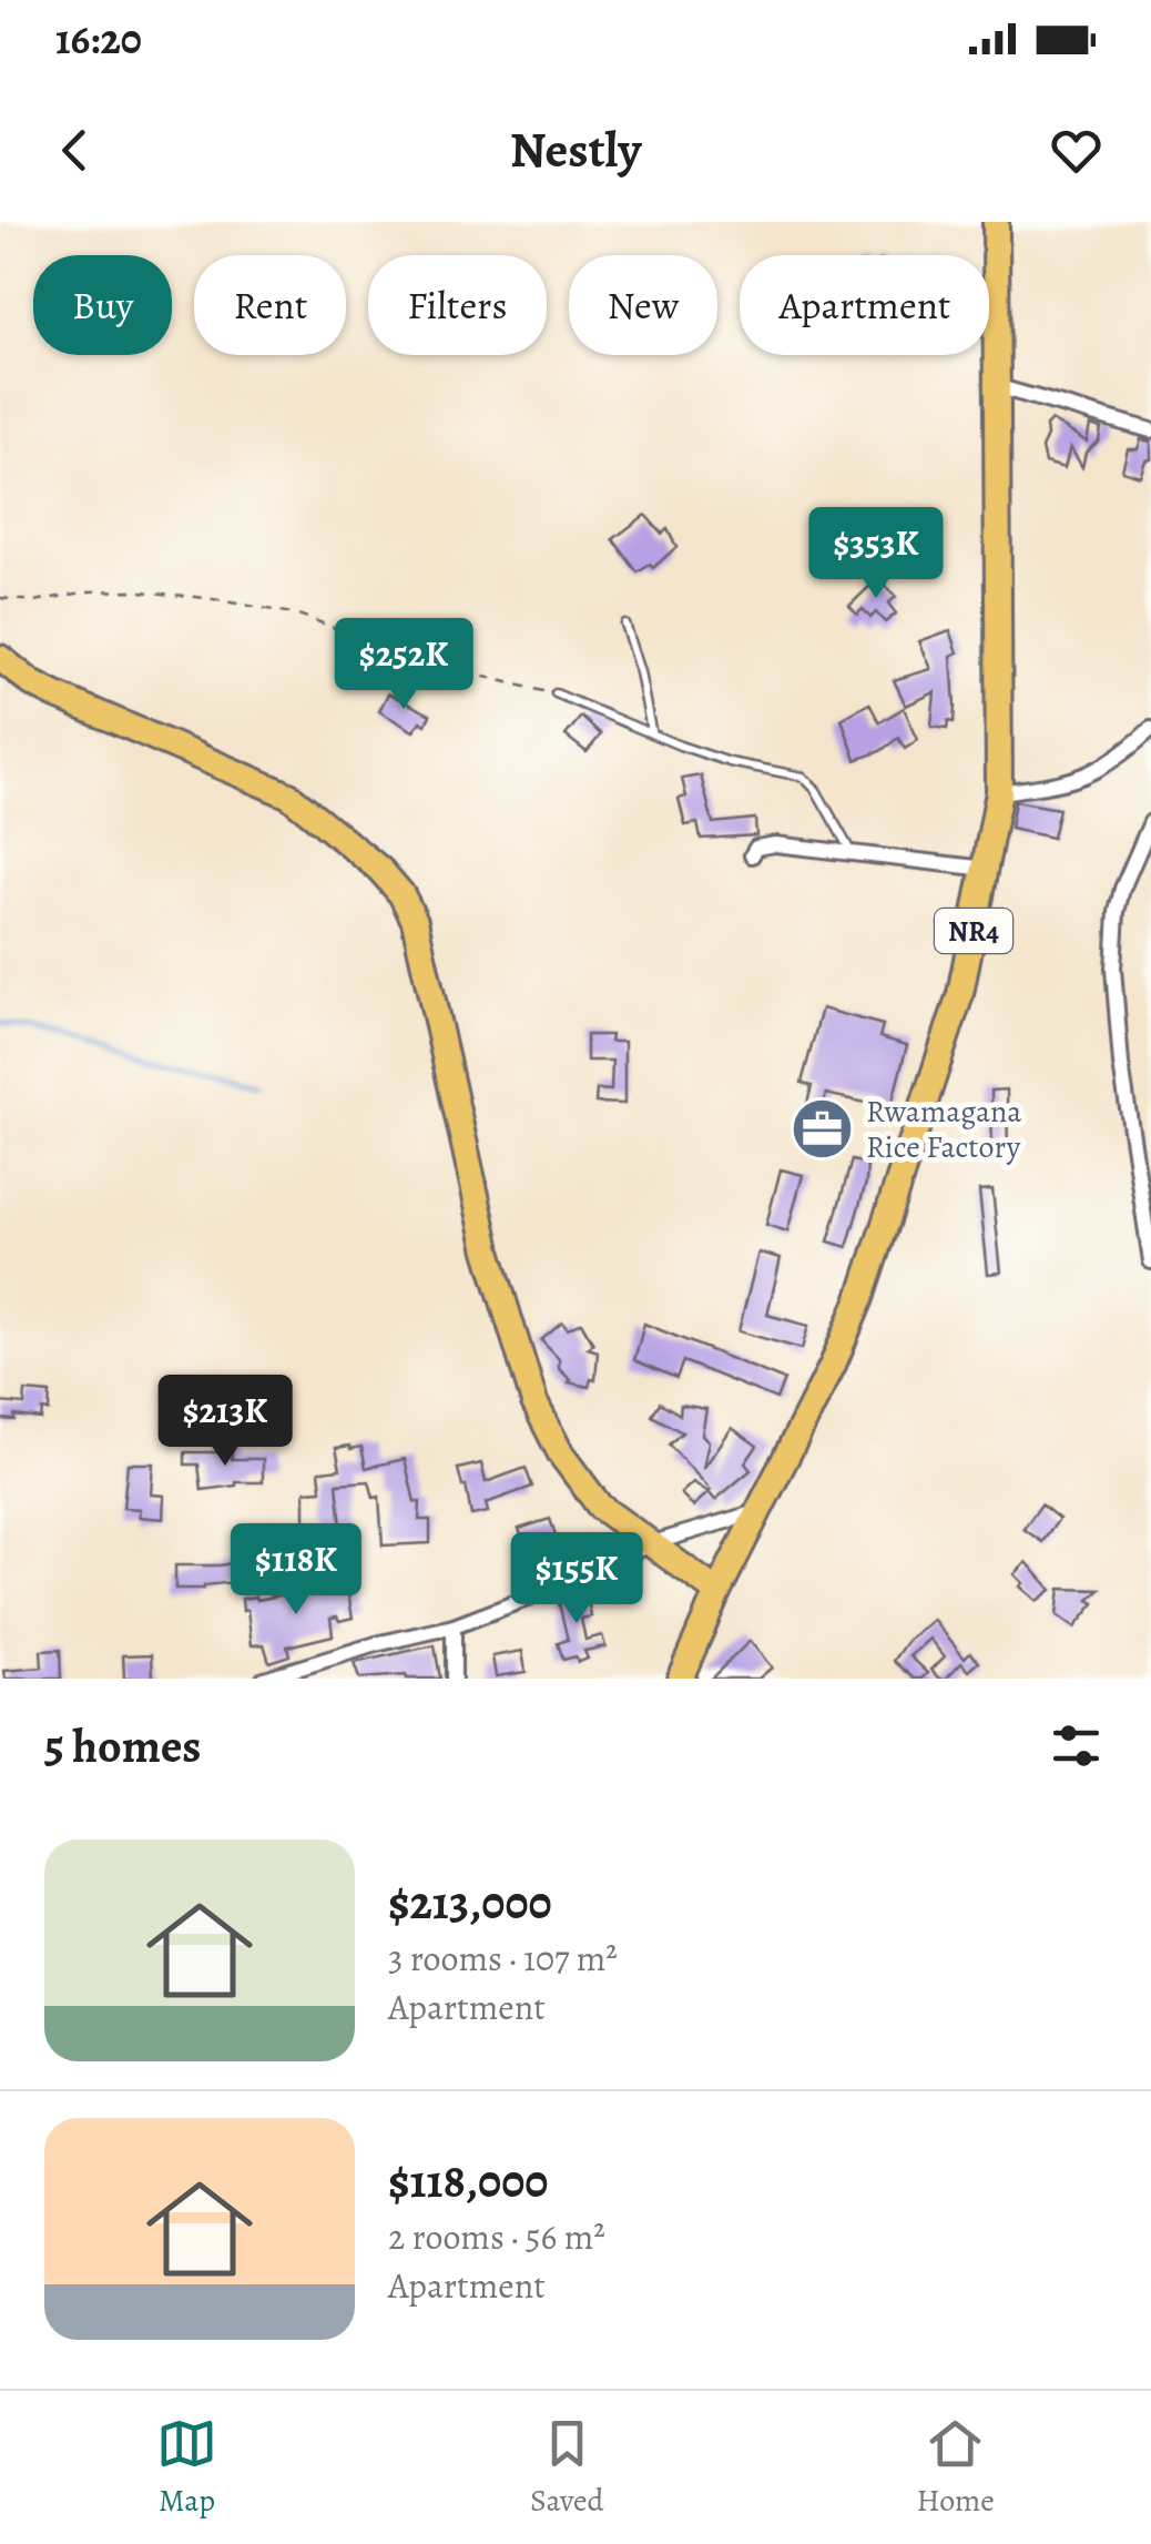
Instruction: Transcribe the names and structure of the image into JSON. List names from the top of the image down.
{
  "streets": {
    "highway": ["NR4"]
  },
  "places": {
    "office": ["Rwamagana Rice Factory"]
  },
  "page": {
    "status": "16:20",
    "header": "Nestly",
    "chip": [
      "Buy",
      "Rent",
      "Filters",
      "New",
      "Apartment"
    ],
    "price": [
      "$353K",
      "$252K",
      "$213K",
      "$118K",
      "$155K"
    ],
    "heading": "5 homes",
    "list": [
      {
        "name": "$213,000",
        "note": "3 rooms · 107 m² · Apartment"
      },
      {
        "name": "$118,000",
        "note": "2 rooms · 56 m² · Apartment"
      }
    ],
    "tabs": ["Map", "Saved", "Home"]
  }
}
